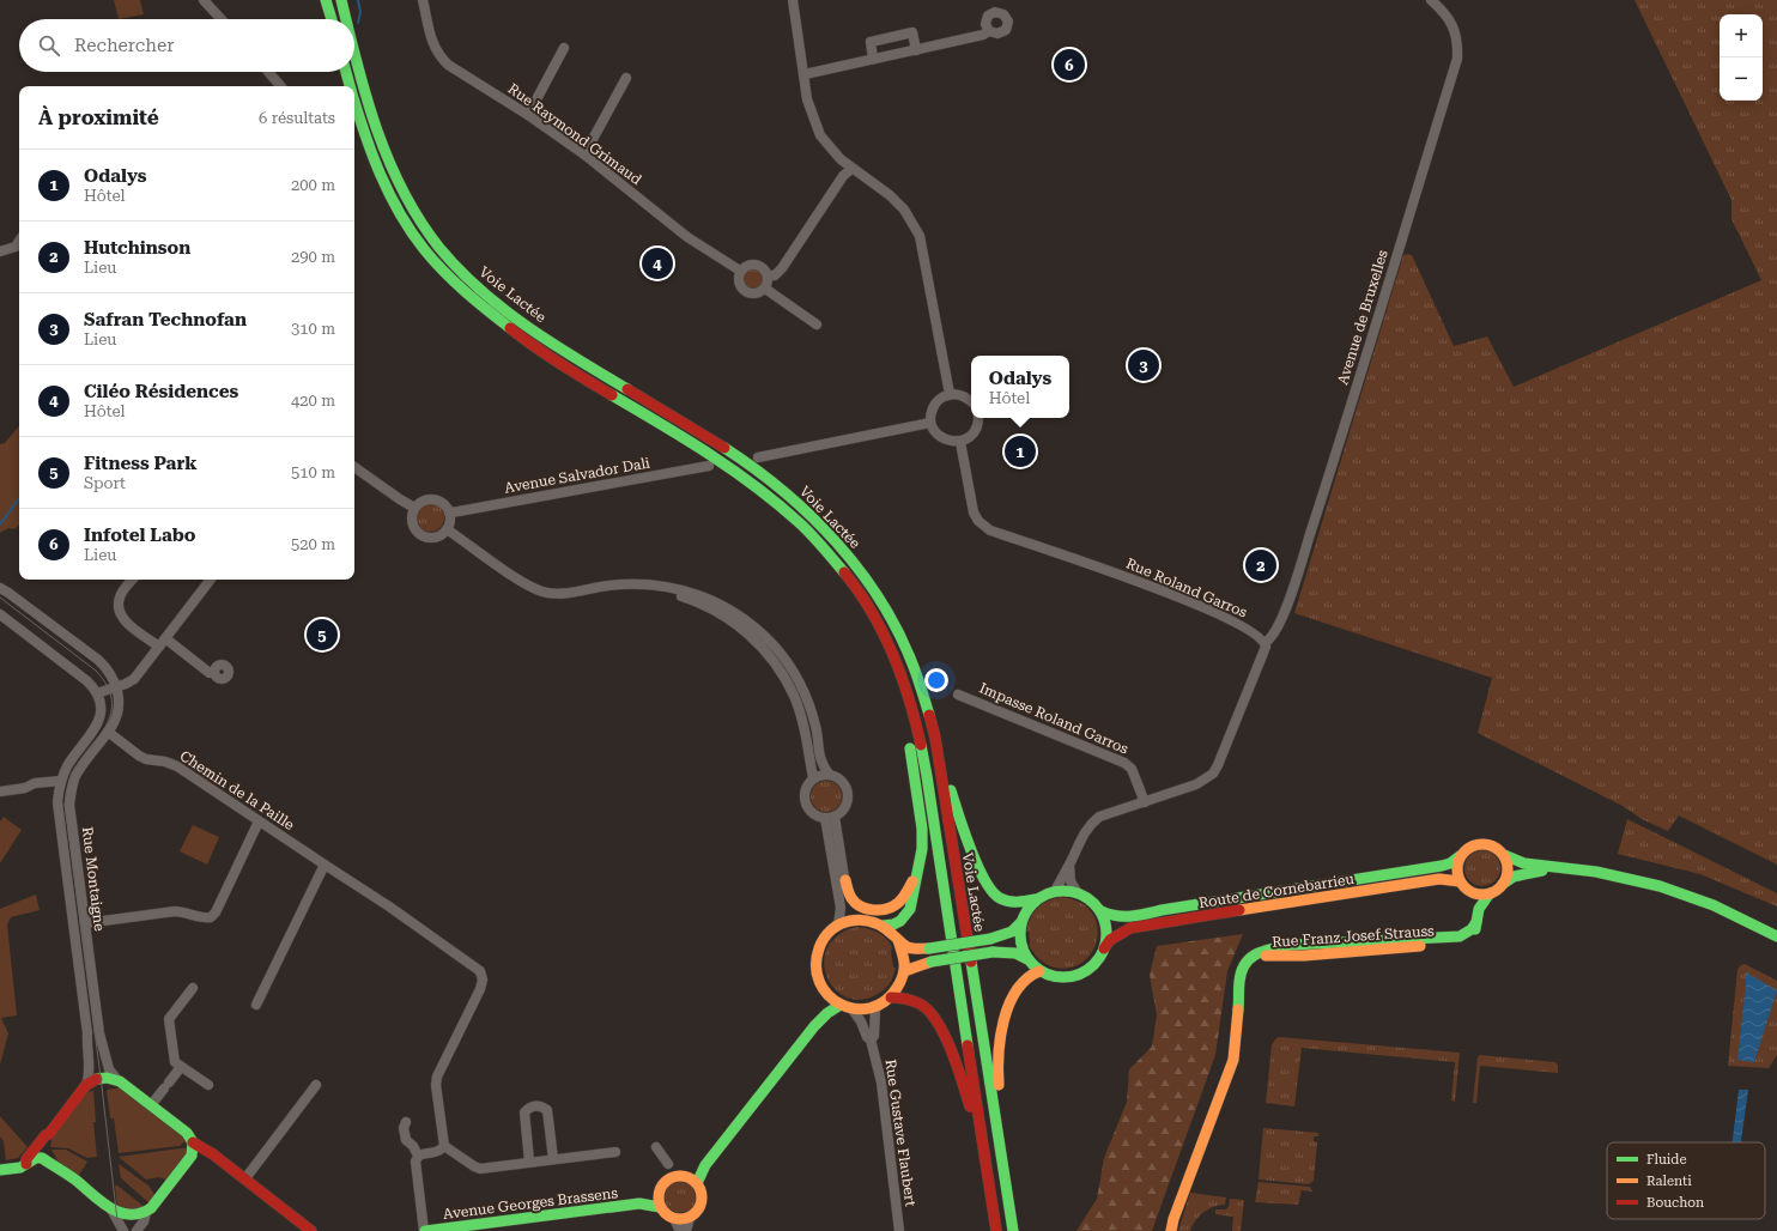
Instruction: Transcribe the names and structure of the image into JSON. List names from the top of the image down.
{
  "streets": {
    "main road": [
      "Voie Lactée",
      "Route de Cornebarrieu",
      "Rue Franz Josef Strauss",
      "Avenue Georges Brassens"
    ],
    "street": [
      "Rue Raymond Grimaud",
      "Avenue de Bruxelles",
      "Avenue Salvador Dali",
      "Rue Roland Garros",
      "Impasse Roland Garros",
      "Chemin de la Paille",
      "Rue Montaigne",
      "Rue Gustave Flaubert"
    ]
  },
  "crossings": [
    ["Avenue de Bruxelles", "Rue Roland Garros"],
    ["Chemin de la Paille", "Rue Montaigne"],
    ["Route de Cornebarrieu", "Rue Franz Josef Strauss"]
  ],
  "legend": ["Fluide", "Ralenti", "Bouchon"],
  "page": {
    "map_buttons": ["+", "−"],
    "search": "Rechercher",
    "pins": [
      "6",
      "4",
      "3",
      "1",
      "2",
      "5"
    ],
    "heading": ["À proximité", "6 résultats"],
    "list": [
      {
        "mark": "1",
        "name": "Odalys",
        "note": "Hôtel",
        "value": "200 m"
      },
      {
        "mark": "2",
        "name": "Hutchinson",
        "note": "Lieu",
        "value": "290 m"
      },
      {
        "mark": "3",
        "name": "Safran Technofan",
        "note": "Lieu",
        "value": "310 m"
      },
      {
        "mark": "4",
        "name": "Ciléo Résidences",
        "note": "Hôtel",
        "value": "420 m"
      },
      {
        "mark": "5",
        "name": "Fitness Park",
        "note": "Sport",
        "value": "510 m"
      },
      {
        "mark": "6",
        "name": "Infotel Labo",
        "note": "Lieu",
        "value": "520 m"
      }
    ],
    "popup": ["Odalys", "Hôtel"]
  }
}
